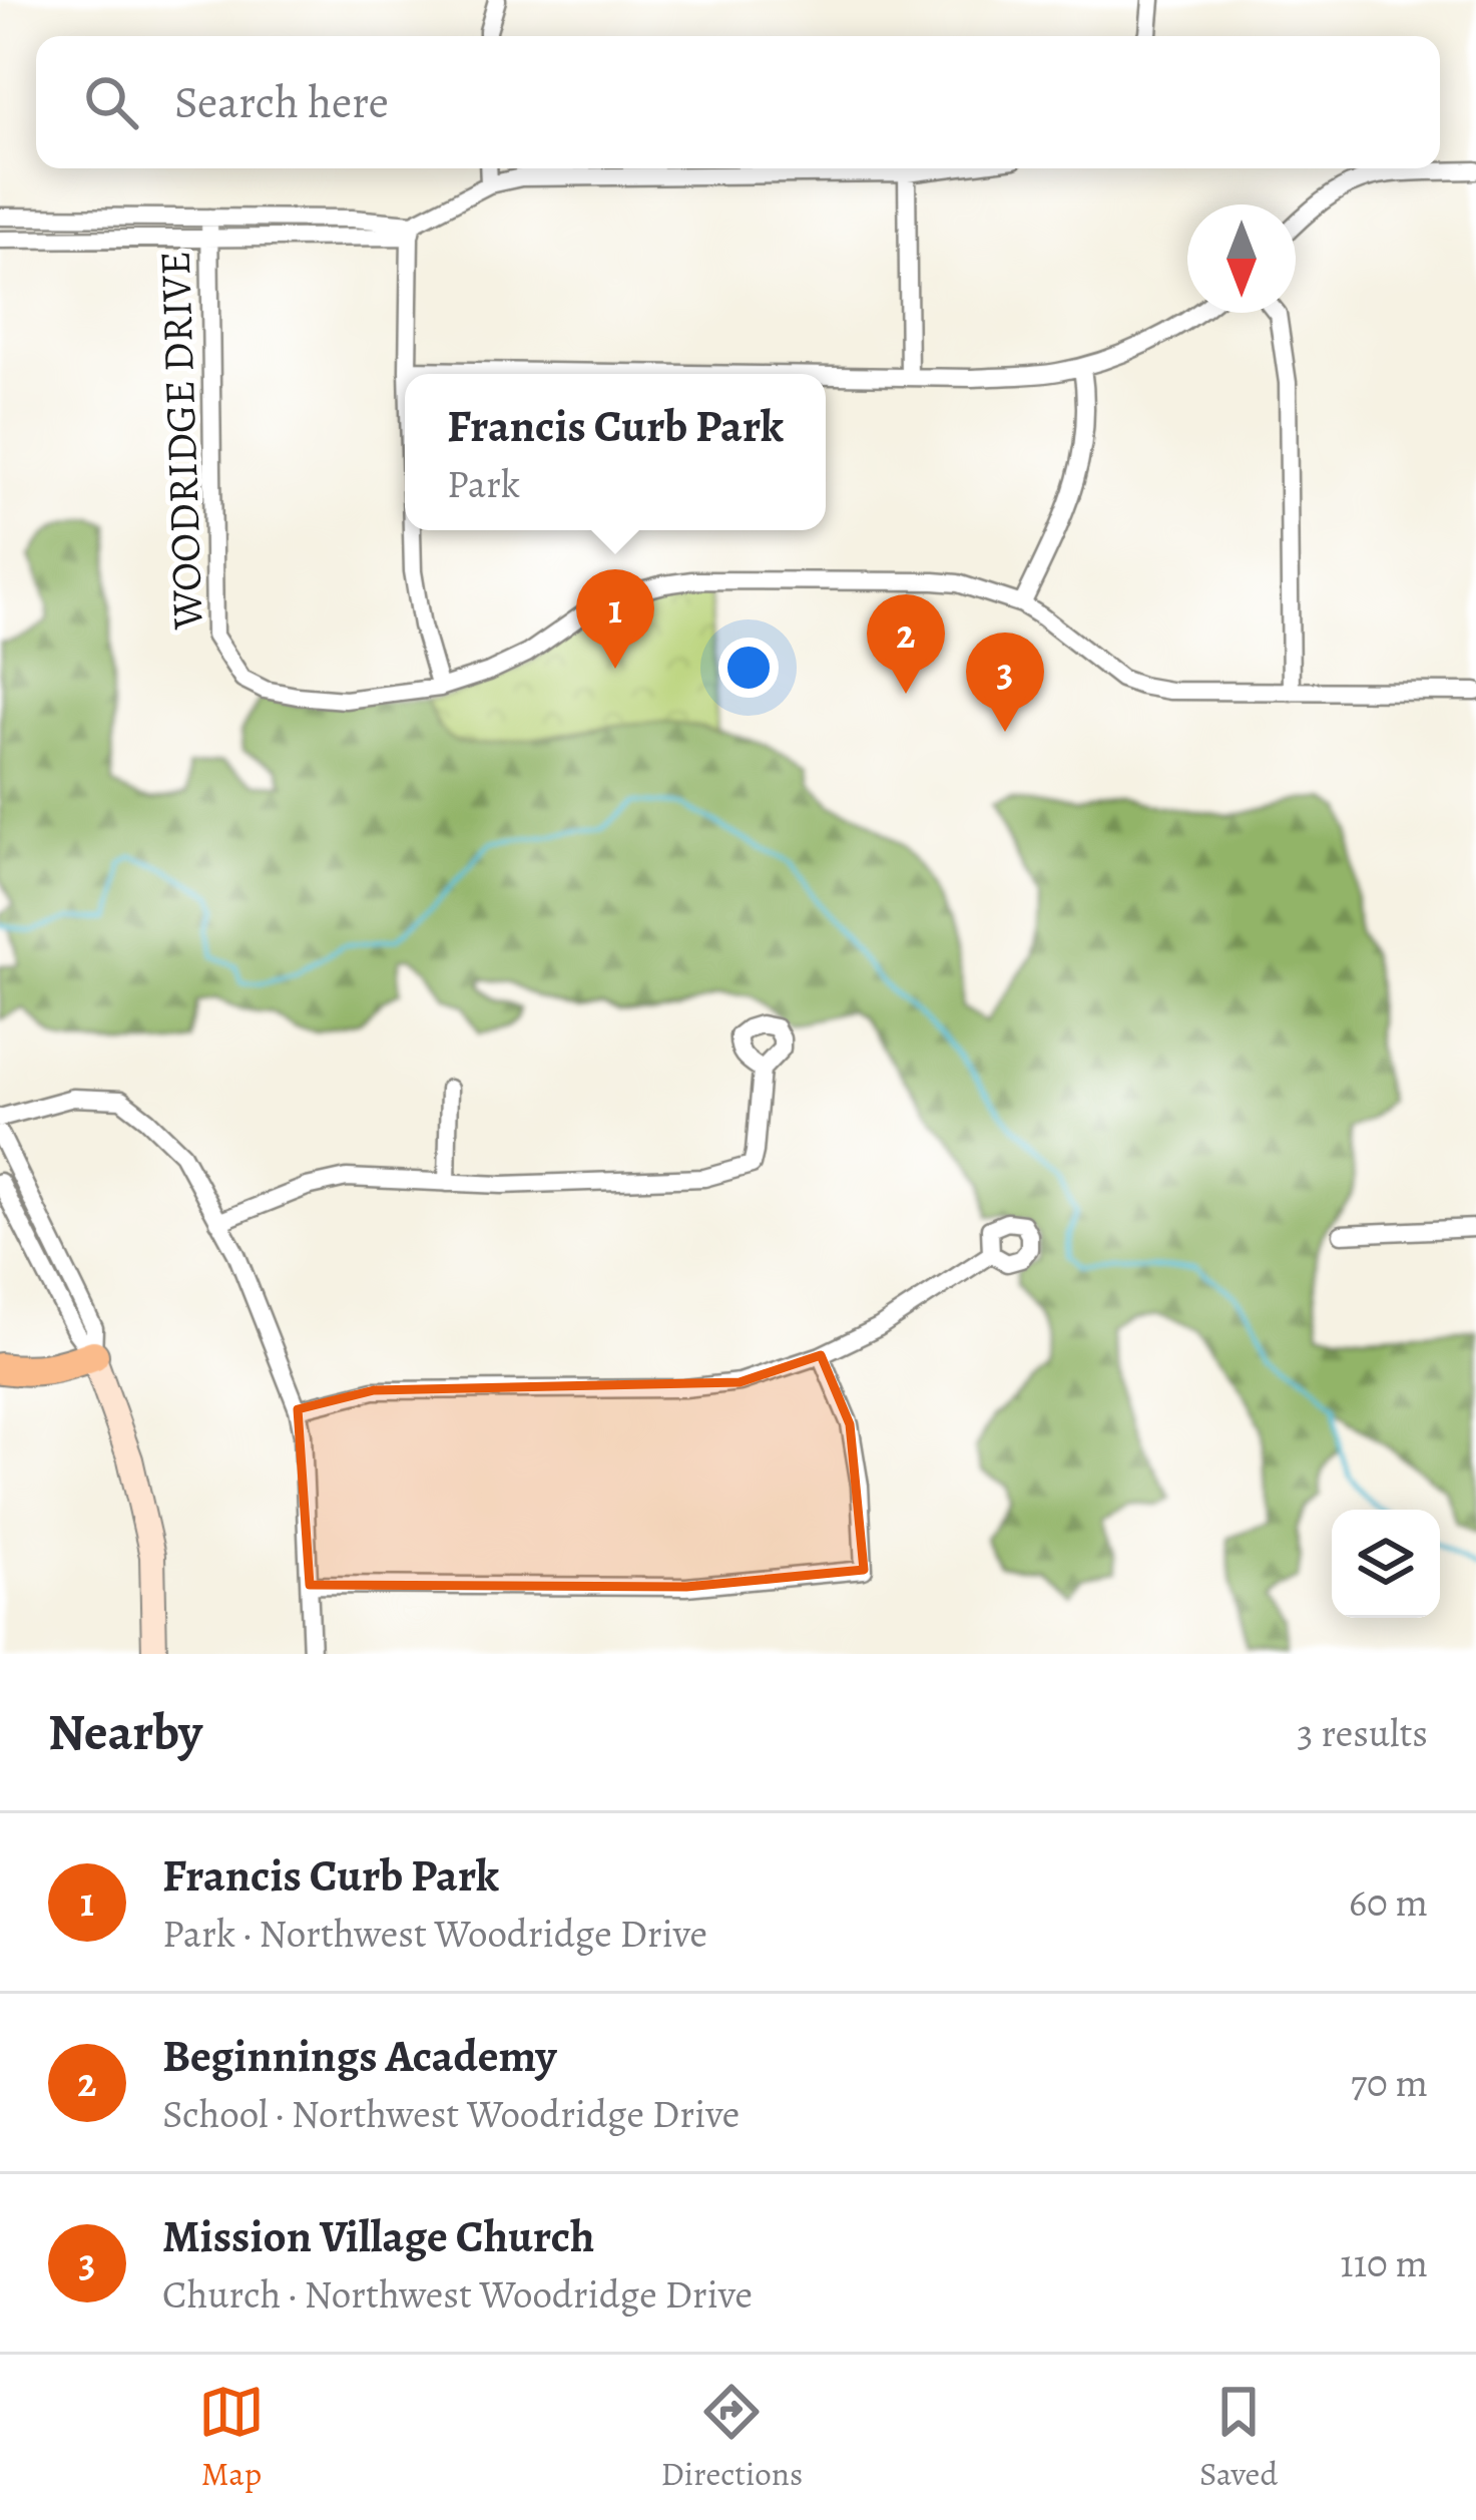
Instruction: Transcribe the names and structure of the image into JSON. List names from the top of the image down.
{
  "streets": {
    "street": ["WOODRIDGE DRIVE"]
  },
  "north": "bottom",
  "page": {
    "search": "Search here",
    "popup": ["Francis Curb Park", "Park"],
    "pins": ["1", "2", "3"],
    "heading": ["Nearby", "3 results"],
    "list": [
      {
        "mark": "1",
        "name": "Francis Curb Park",
        "note": "Park · Northwest Woodridge Drive",
        "value": "60 m"
      },
      {
        "mark": "2",
        "name": "Beginnings Academy",
        "note": "School · Northwest Woodridge Drive",
        "value": "70 m"
      },
      {
        "mark": "3",
        "name": "Mission Village Church",
        "note": "Church · Northwest Woodridge Drive",
        "value": "110 m"
      }
    ],
    "nav": ["Map", "Directions", "Saved"]
  }
}
